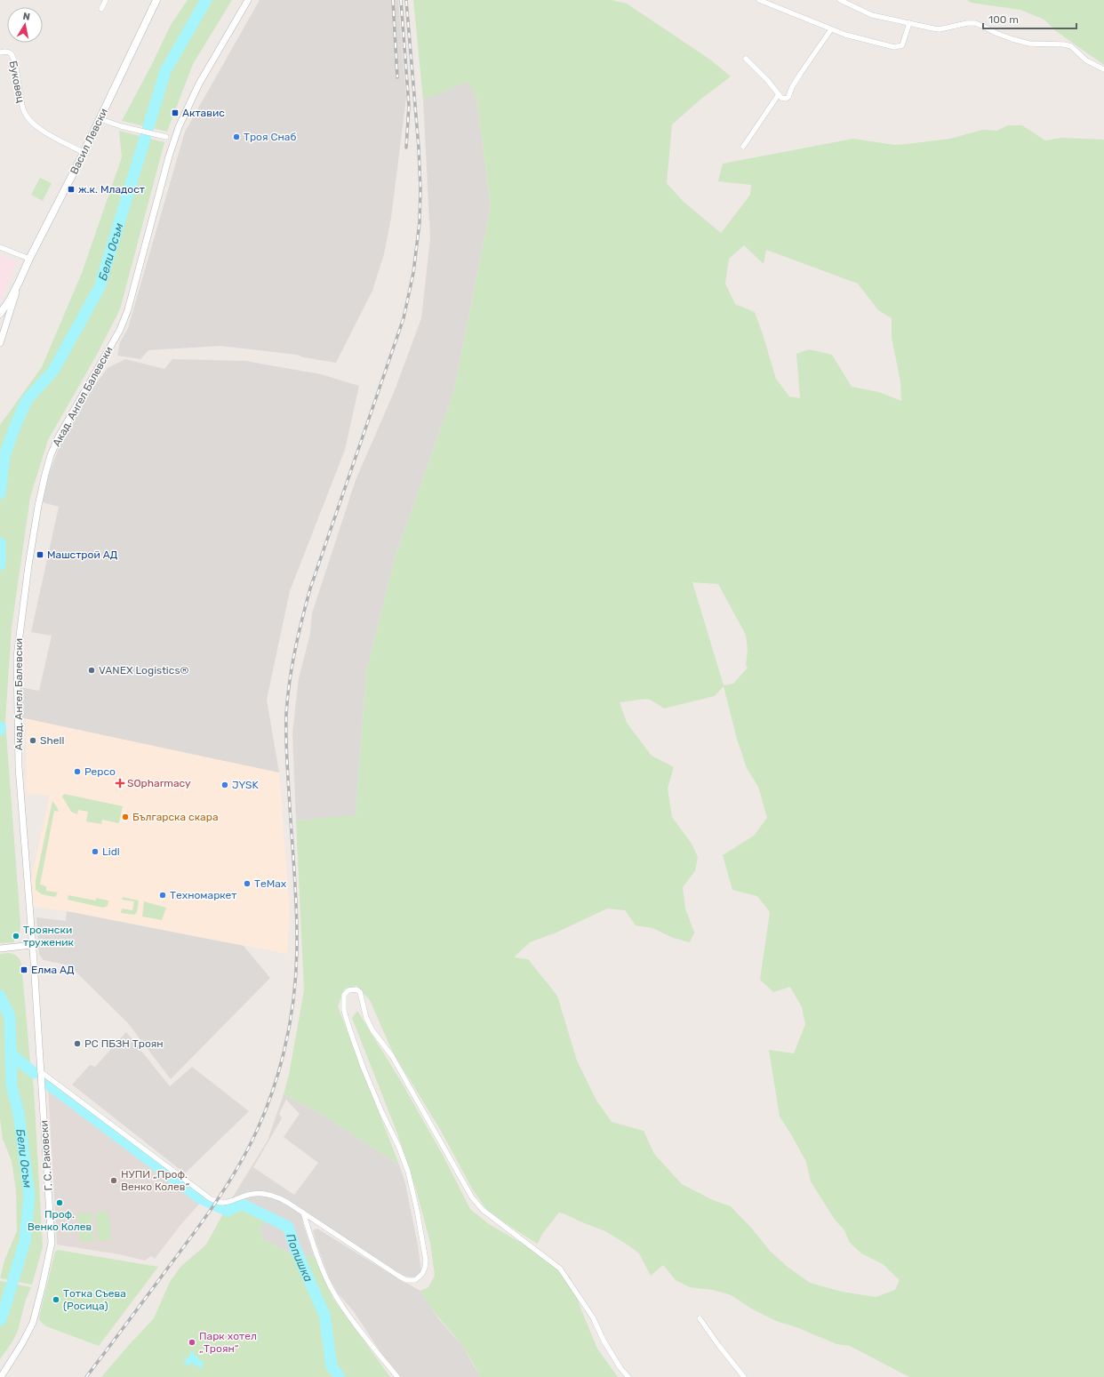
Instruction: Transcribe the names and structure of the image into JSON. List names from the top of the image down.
{
  "streets": {
    "main road": ["Васил Левски"],
    "street": ["Буковец", "Акад. Ангел Балевски", "Г. С. Раковски"]
  },
  "crossings": [
    ["Буковец", "Васил Левски"],
    ["Акад. Ангел Балевски", "Г. С. Раковски"]
  ],
  "water": ["Бели Осъм", "Попишка"],
  "places": {
    "transit": [
      "Актавис",
      "ж.к. Младост",
      "Машстрой АД",
      "Елма АД"
    ],
    "other": [
      "Троя Снаб",
      "VANEX Logistics®",
      "Shell",
      "Pepco",
      "JYSK",
      "Българска скара",
      "Lidl",
      "ТеМах",
      "Техномаркет",
      "Троянски труженик",
      "РС ПБЗН Троян",
      "НУПИ „Проф. Венко Колев“",
      "Проф. Венко Колев",
      "Тотка Съева (Росица)",
      "Парк хотел „Троян“"
    ],
    "health": ["SOpharmacy"]
  },
  "scale_bar": "100 m",
  "north": "top"
}
